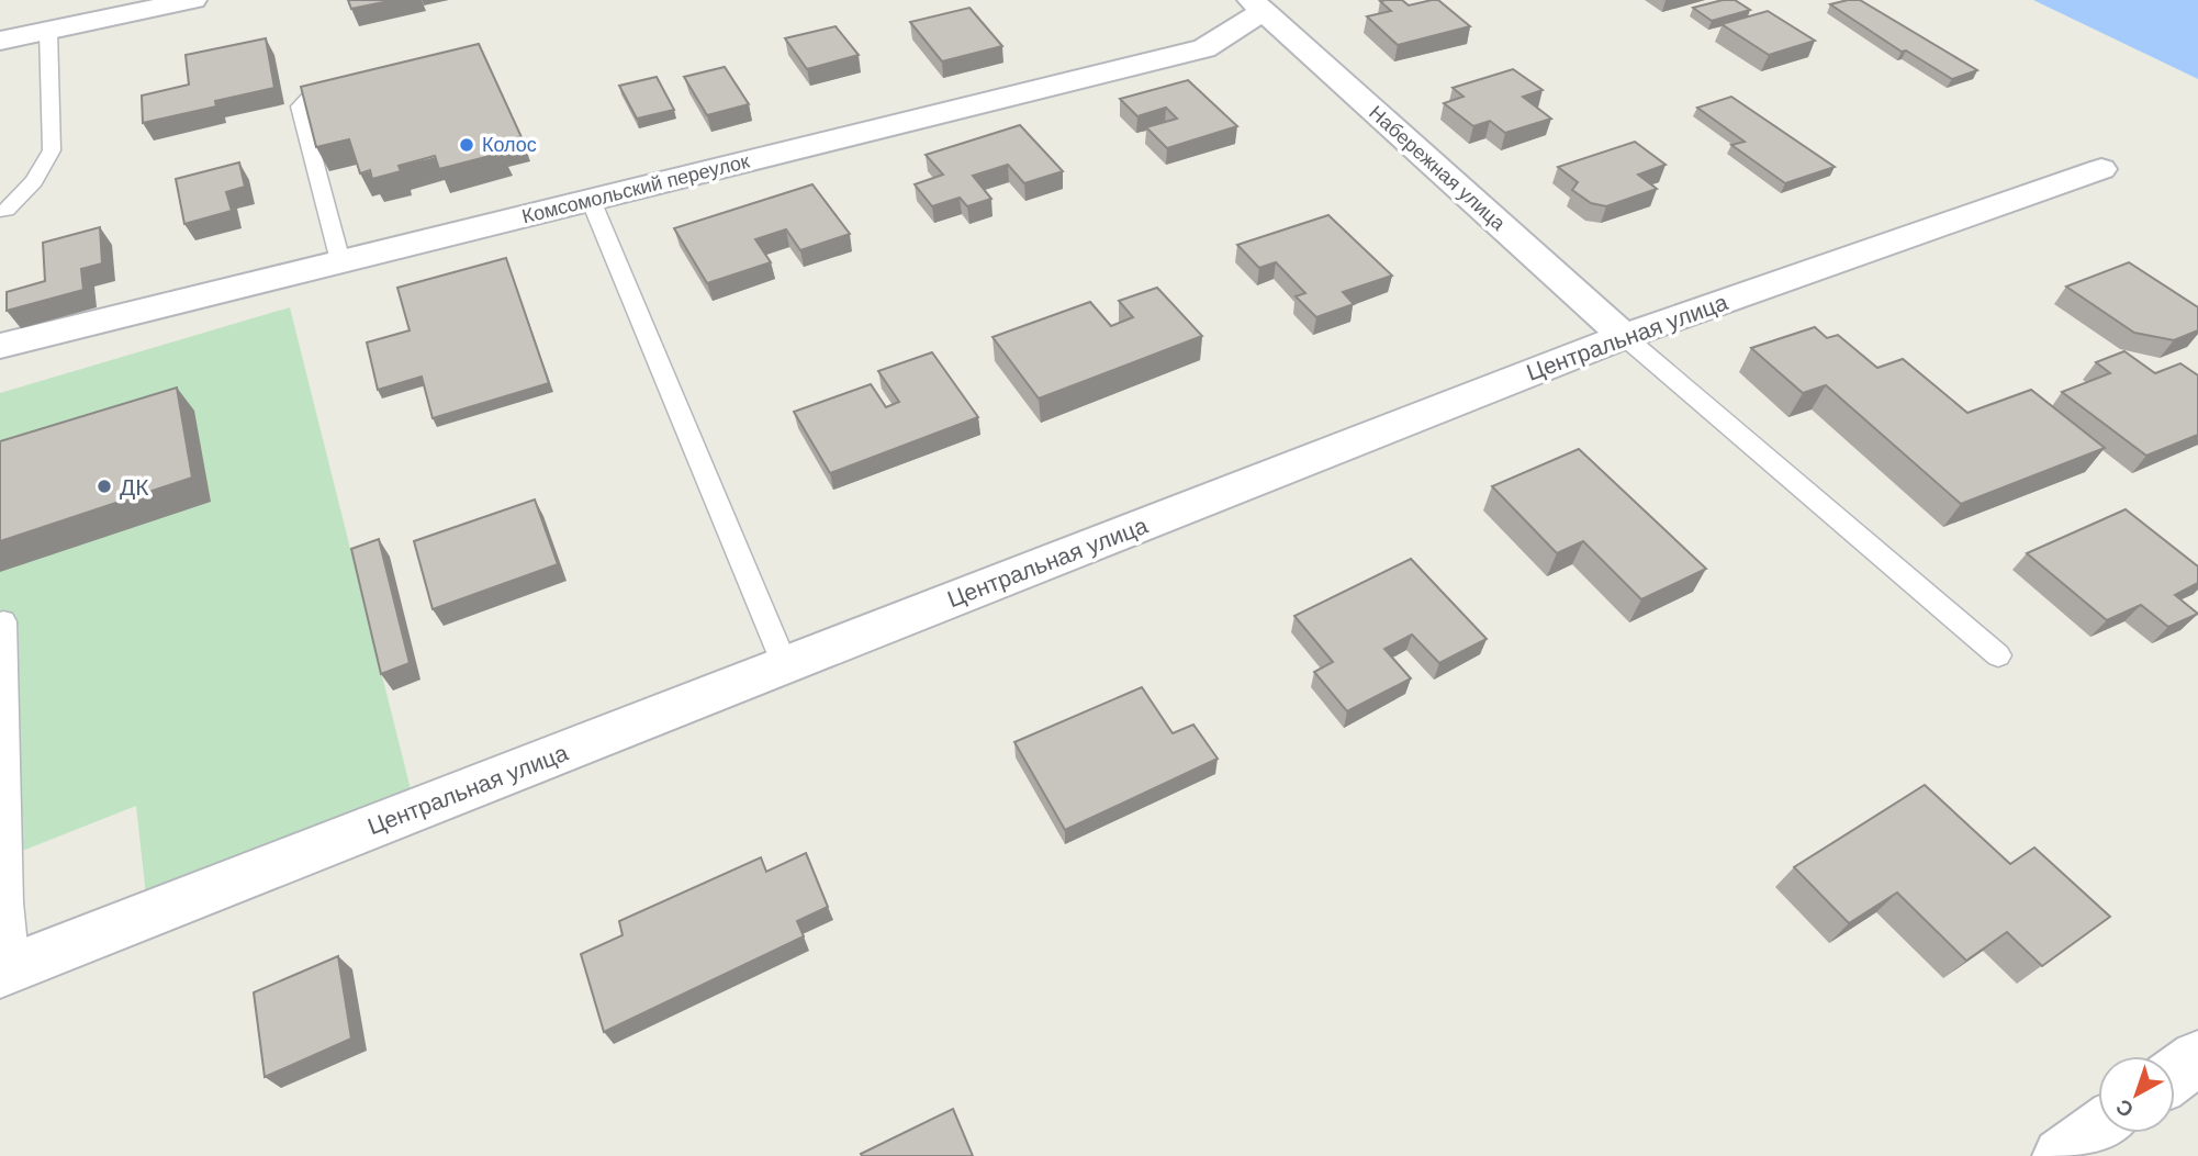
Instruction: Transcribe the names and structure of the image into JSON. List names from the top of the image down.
{
  "streets": {
    "street": ["Набережная улица", "Комсомольский переулок", "Центральная улица"]
  },
  "crossings": [
    ["Набережная улица", "Комсомольский переулок"],
    ["Набережная улица", "Центральная улица"]
  ],
  "places": ["Колос", "ДК"],
  "north": "bottom left"
}
